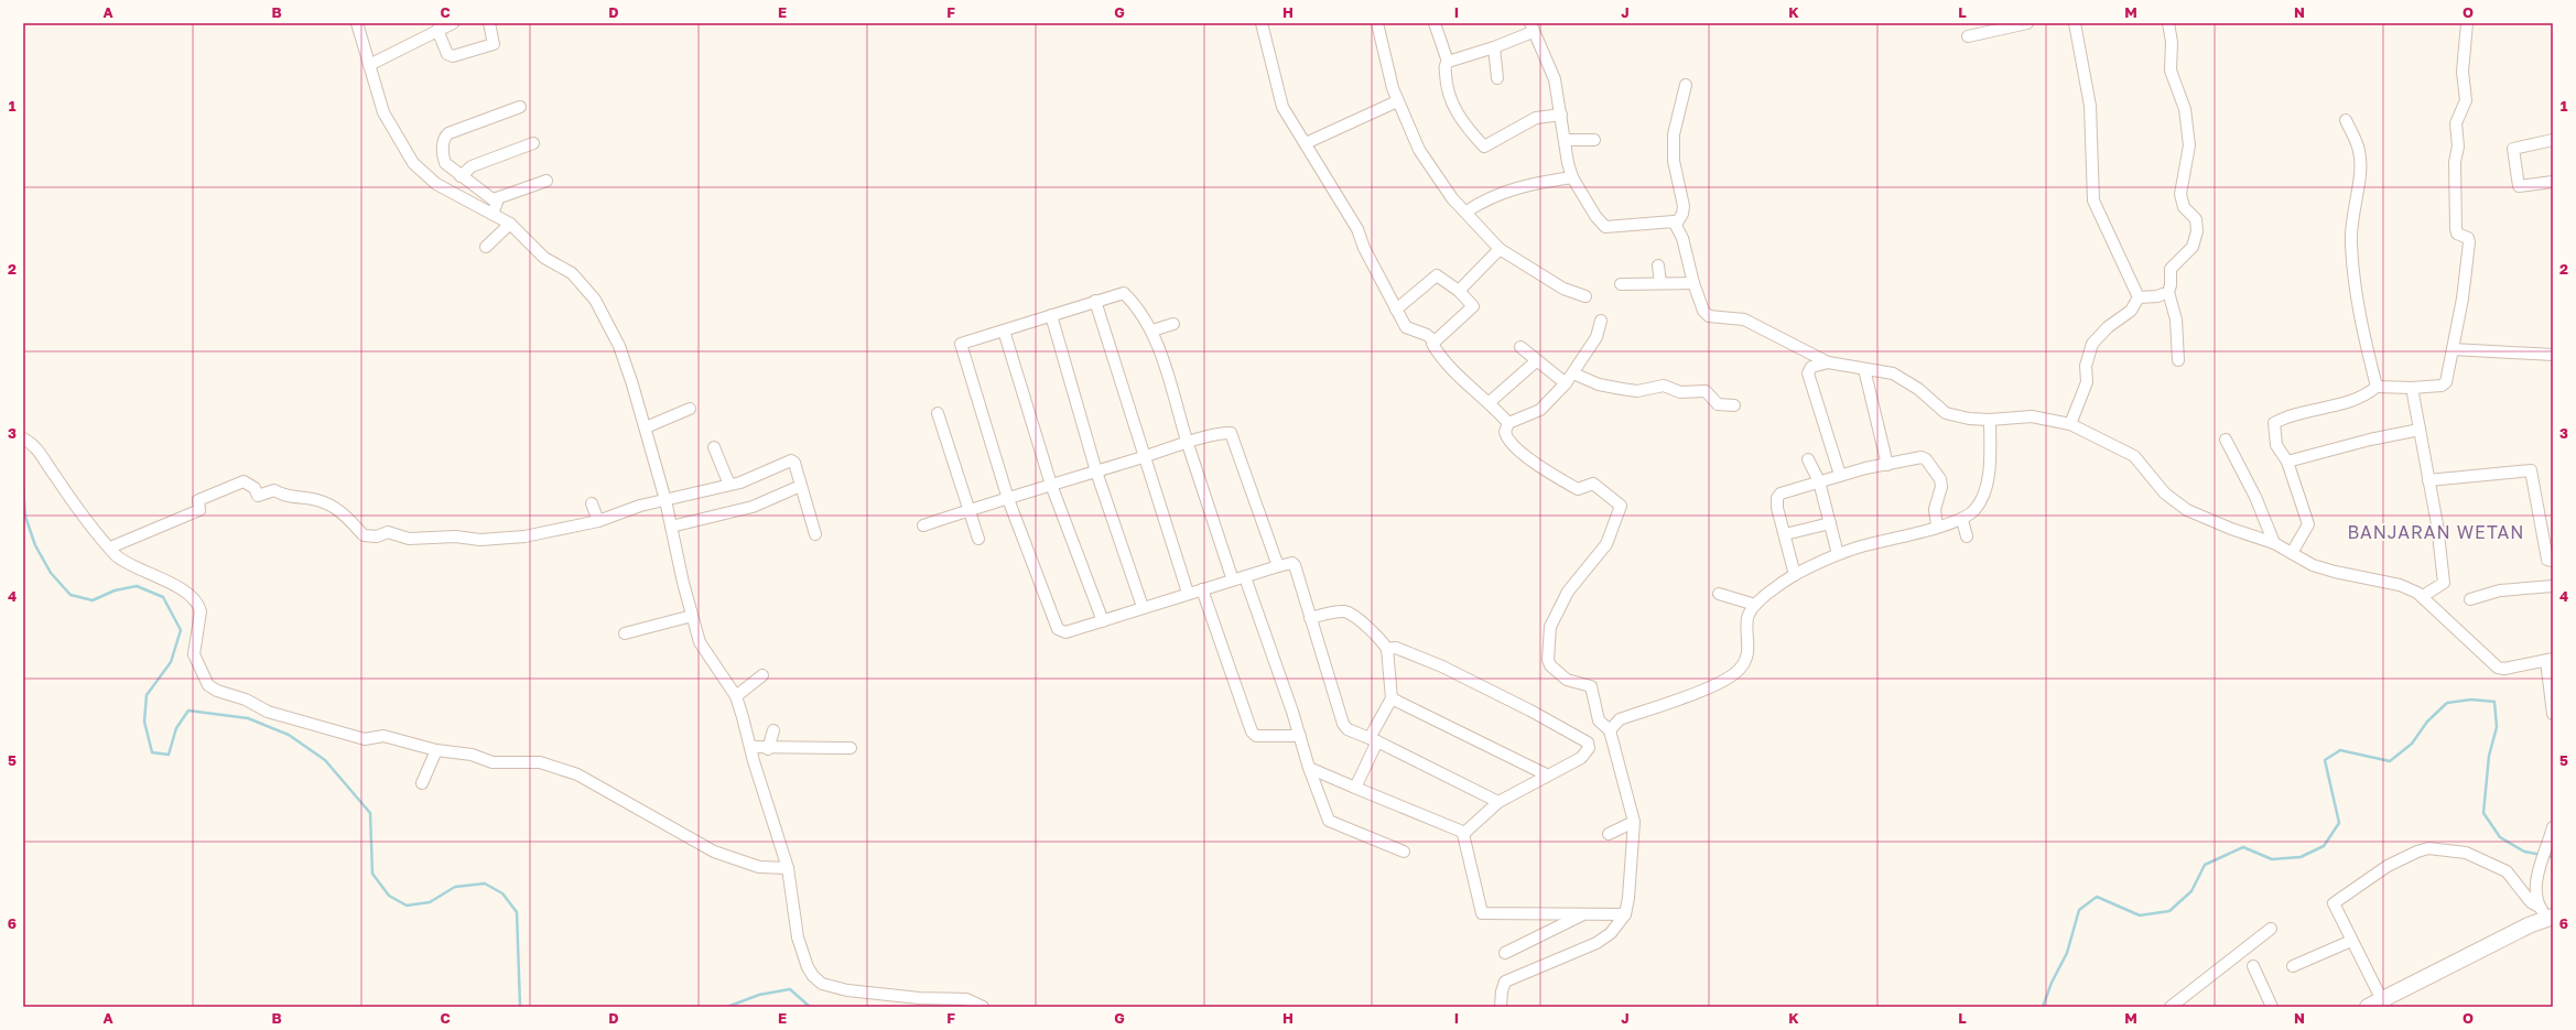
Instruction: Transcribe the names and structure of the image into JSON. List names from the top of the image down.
{
  "districts": ["BANJARAN WETAN"],
  "grid": {
    "columns": [
      "A",
      "B",
      "C",
      "D",
      "E",
      "F",
      "G",
      "H",
      "I",
      "J",
      "K",
      "L",
      "M",
      "N",
      "O"
    ],
    "rows": [
      "1",
      "2",
      "3",
      "4",
      "5",
      "6"
    ]
  }
}
